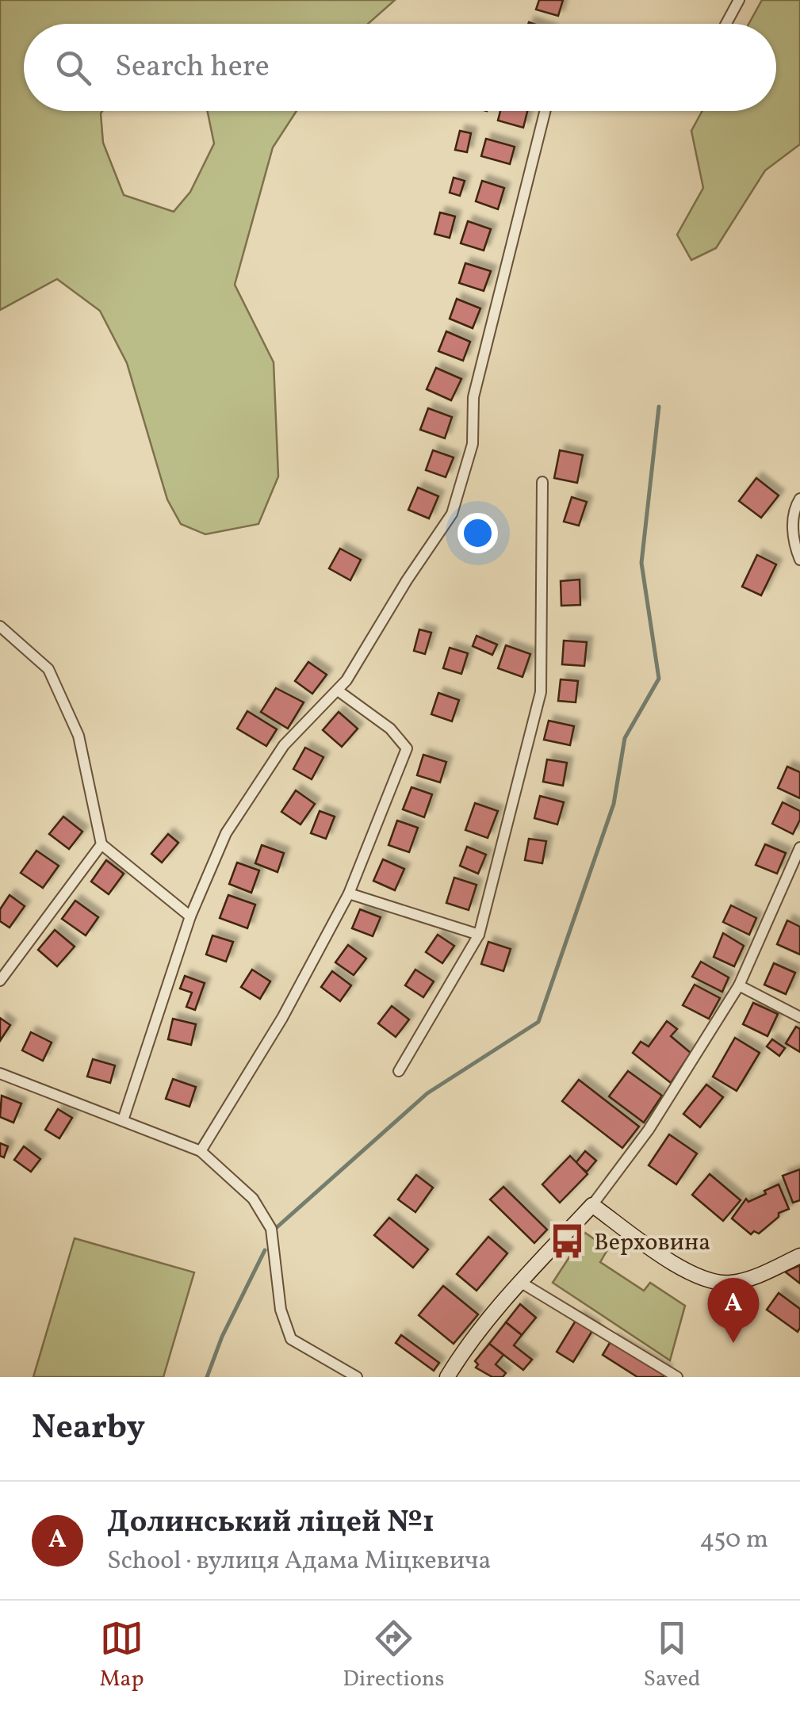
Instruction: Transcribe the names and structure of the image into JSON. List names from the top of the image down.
{
  "places": {
    "bus stop": ["Верховина"]
  },
  "page": {
    "search": "Search here",
    "pins": "A",
    "heading": "Nearby",
    "list": [
      {
        "mark": "A",
        "name": "Долинський ліцей №1",
        "note": "School · вулиця Адама Міцкевича",
        "value": "450 m"
      }
    ],
    "nav": ["Map", "Directions", "Saved"]
  }
}
